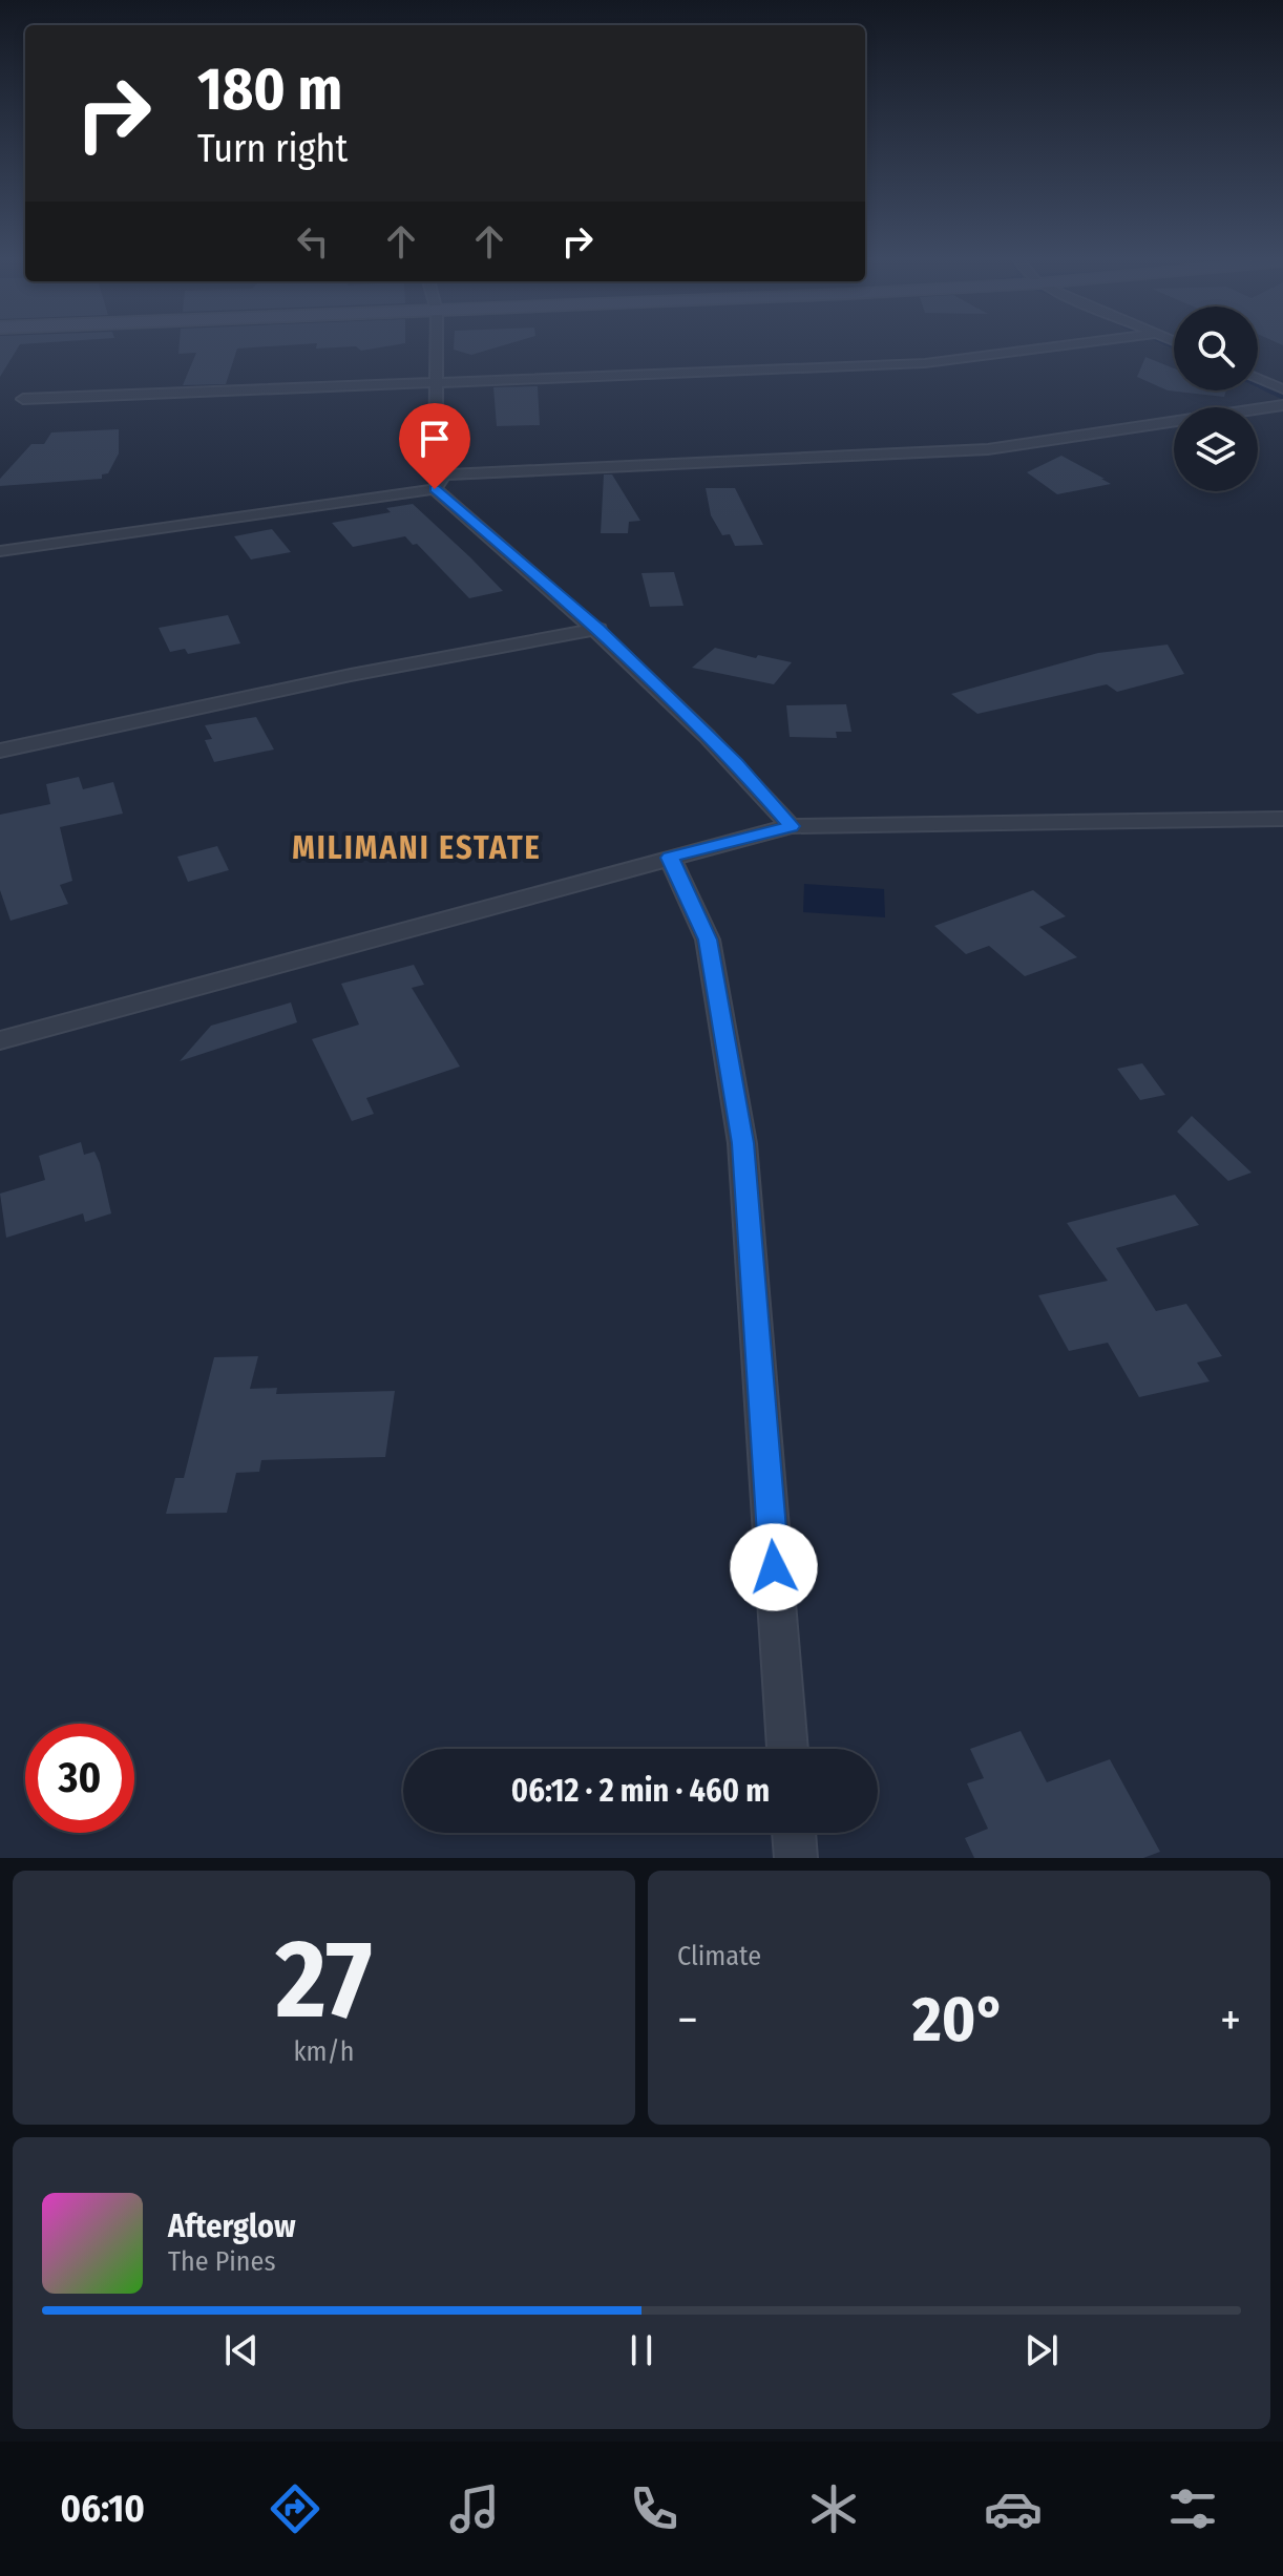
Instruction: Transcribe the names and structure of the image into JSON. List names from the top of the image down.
{
  "districts": ["MILIMANI ESTATE"],
  "page": {
    "turn": ["180 m", "Turn right"],
    "limit": "30",
    "trip": "06:12 · 2 min · 460 m",
    "tile": [
      ["27", "km/h"],
      "Climate"
    ],
    "heat": ["−", "20°", "+"],
    "song": ["Afterglow", "The Pines"],
    "tabs": "06:10"
  }
}
